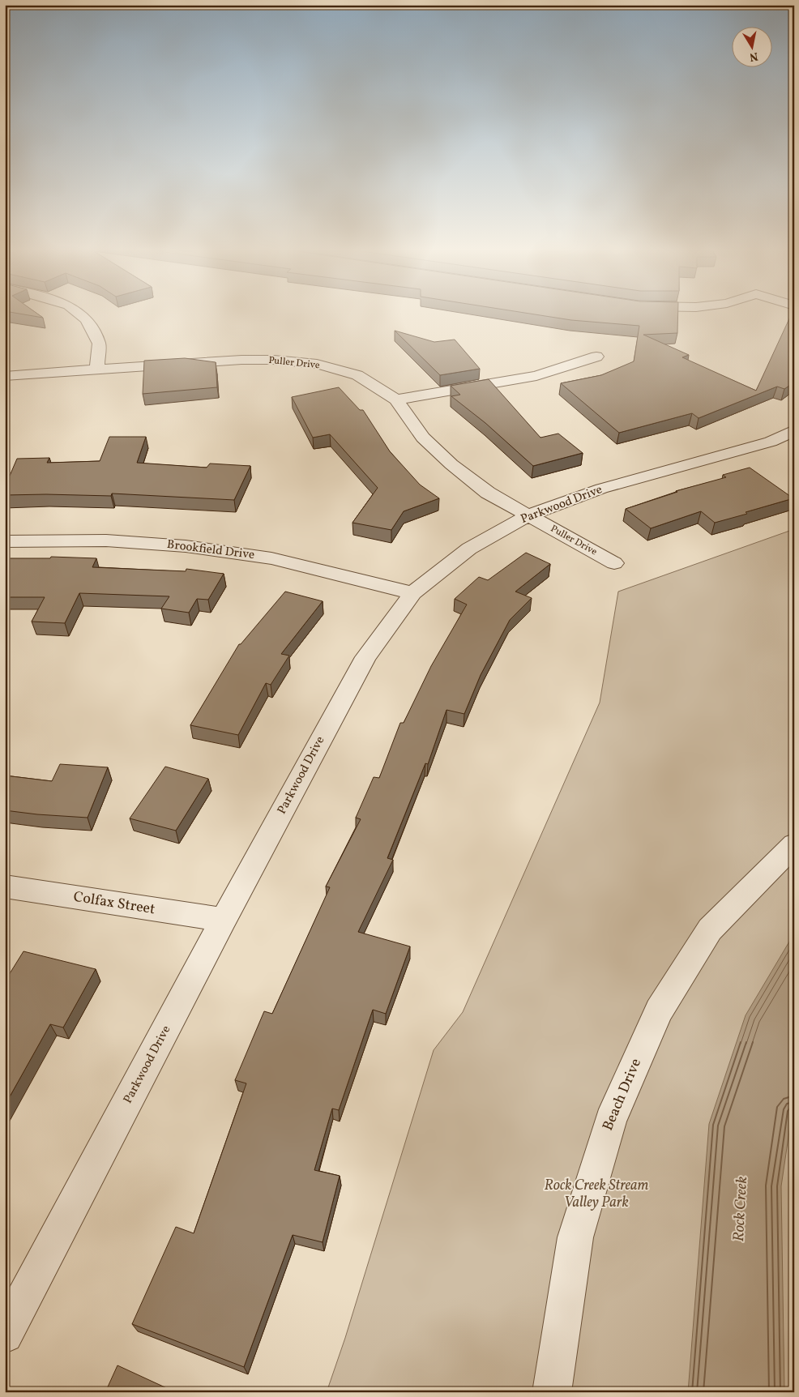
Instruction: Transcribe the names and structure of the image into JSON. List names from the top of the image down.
{
  "streets": {
    "street": [
      "Puller Drive",
      "Parkwood Drive",
      "Brookfield Drive",
      "Colfax Street",
      "Beach Drive"
    ]
  },
  "crossings": [
    ["Puller Drive", "Parkwood Drive"],
    ["Parkwood Drive", "Brookfield Drive"],
    ["Parkwood Drive", "Colfax Street"]
  ],
  "water": ["Rock Creek"],
  "parks": ["Rock Creek Stream Valley Park"],
  "north": "bottom"
}
